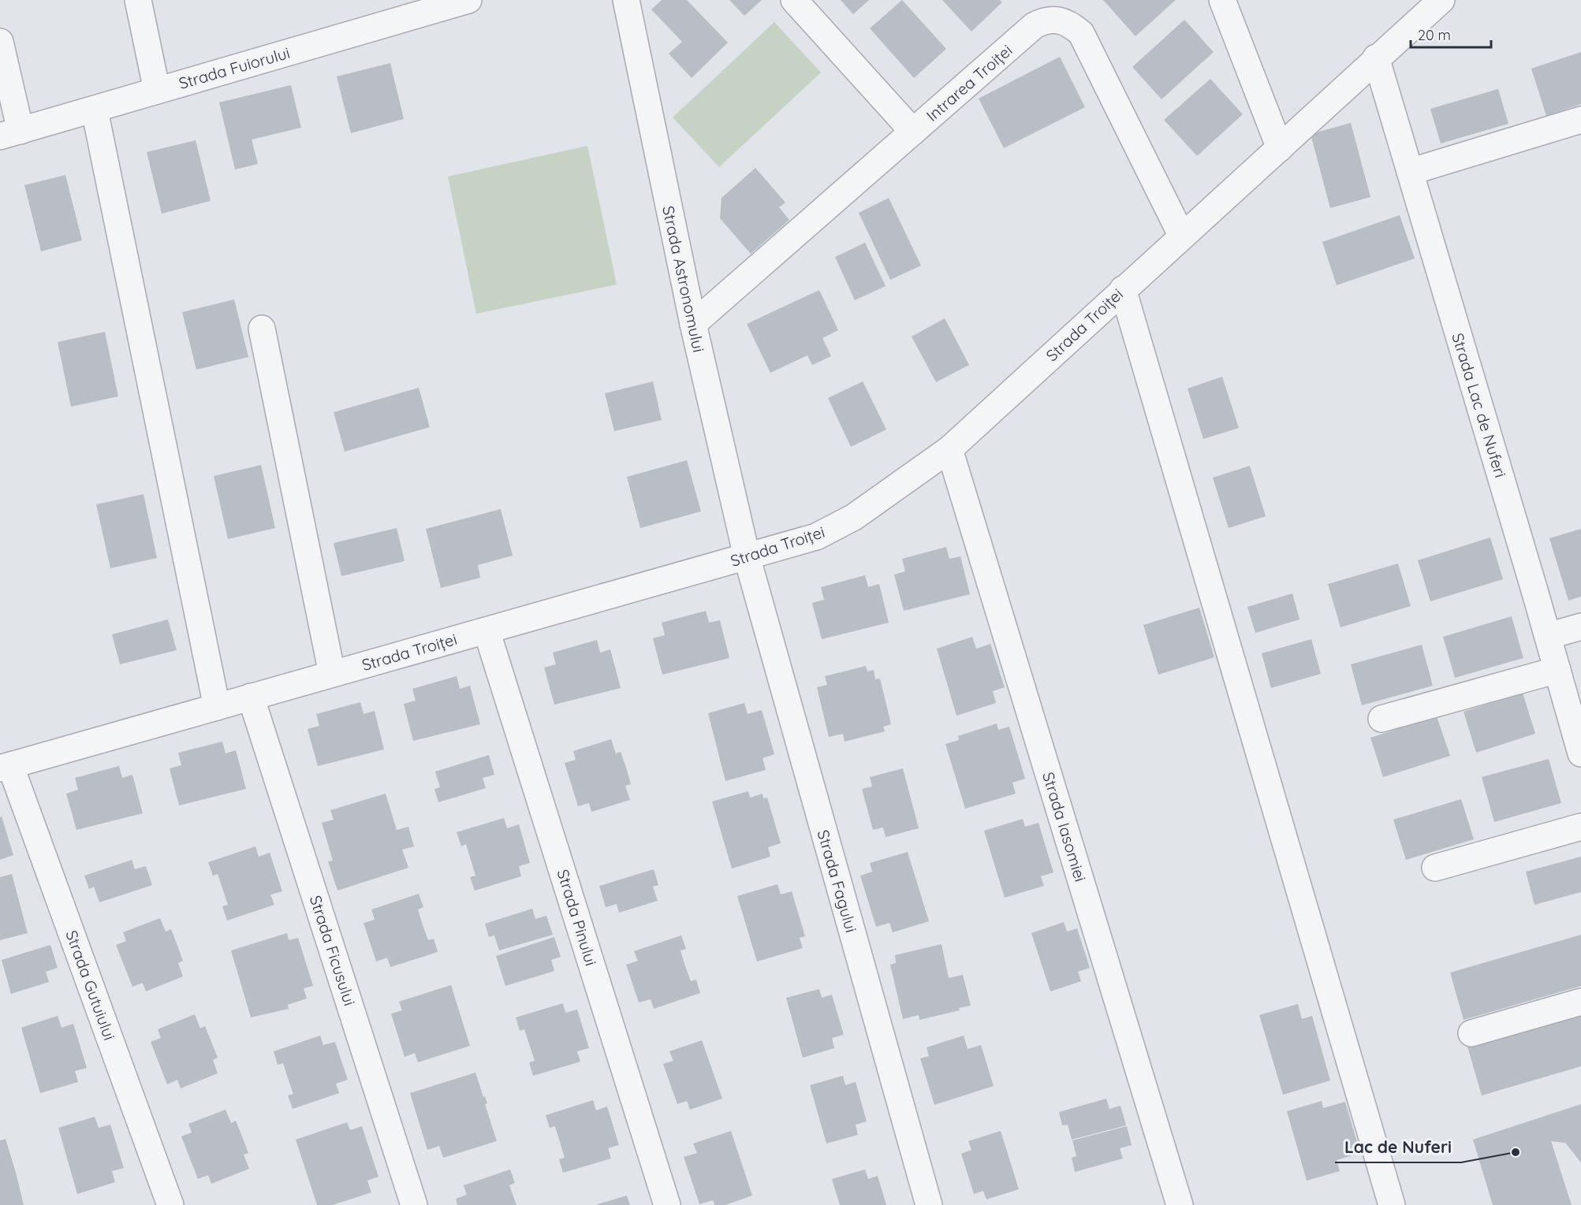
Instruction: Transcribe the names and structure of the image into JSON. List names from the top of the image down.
{
  "streets": {
    "street": [
      "Strada Fuiorului",
      "Intrarea Troiței",
      "Strada Astronomului",
      "Strada Troiței",
      "Strada Lac de Nuferi",
      "Strada Iasomiei",
      "Strada Fagului",
      "Strada Pinului",
      "Strada Ficusului",
      "Strada Gutuiului"
    ]
  },
  "crossings": [
    ["Intrarea Troiței", "Strada Astronomului"],
    ["Intrarea Troiței", "Strada Troiței"],
    ["Strada Astronomului", "Strada Troiței"],
    ["Strada Astronomului", "Strada Fagului"],
    ["Strada Troiței", "Strada Lac de Nuferi"],
    ["Strada Troiței", "Strada Iasomiei"],
    ["Strada Troiței", "Strada Fagului"],
    ["Strada Troiței", "Strada Pinului"],
    ["Strada Troiței", "Strada Ficusului"],
    ["Strada Troiței", "Strada Gutuiului"]
  ],
  "places": ["Lac de Nuferi"],
  "scale_bar": "20 m"
}
